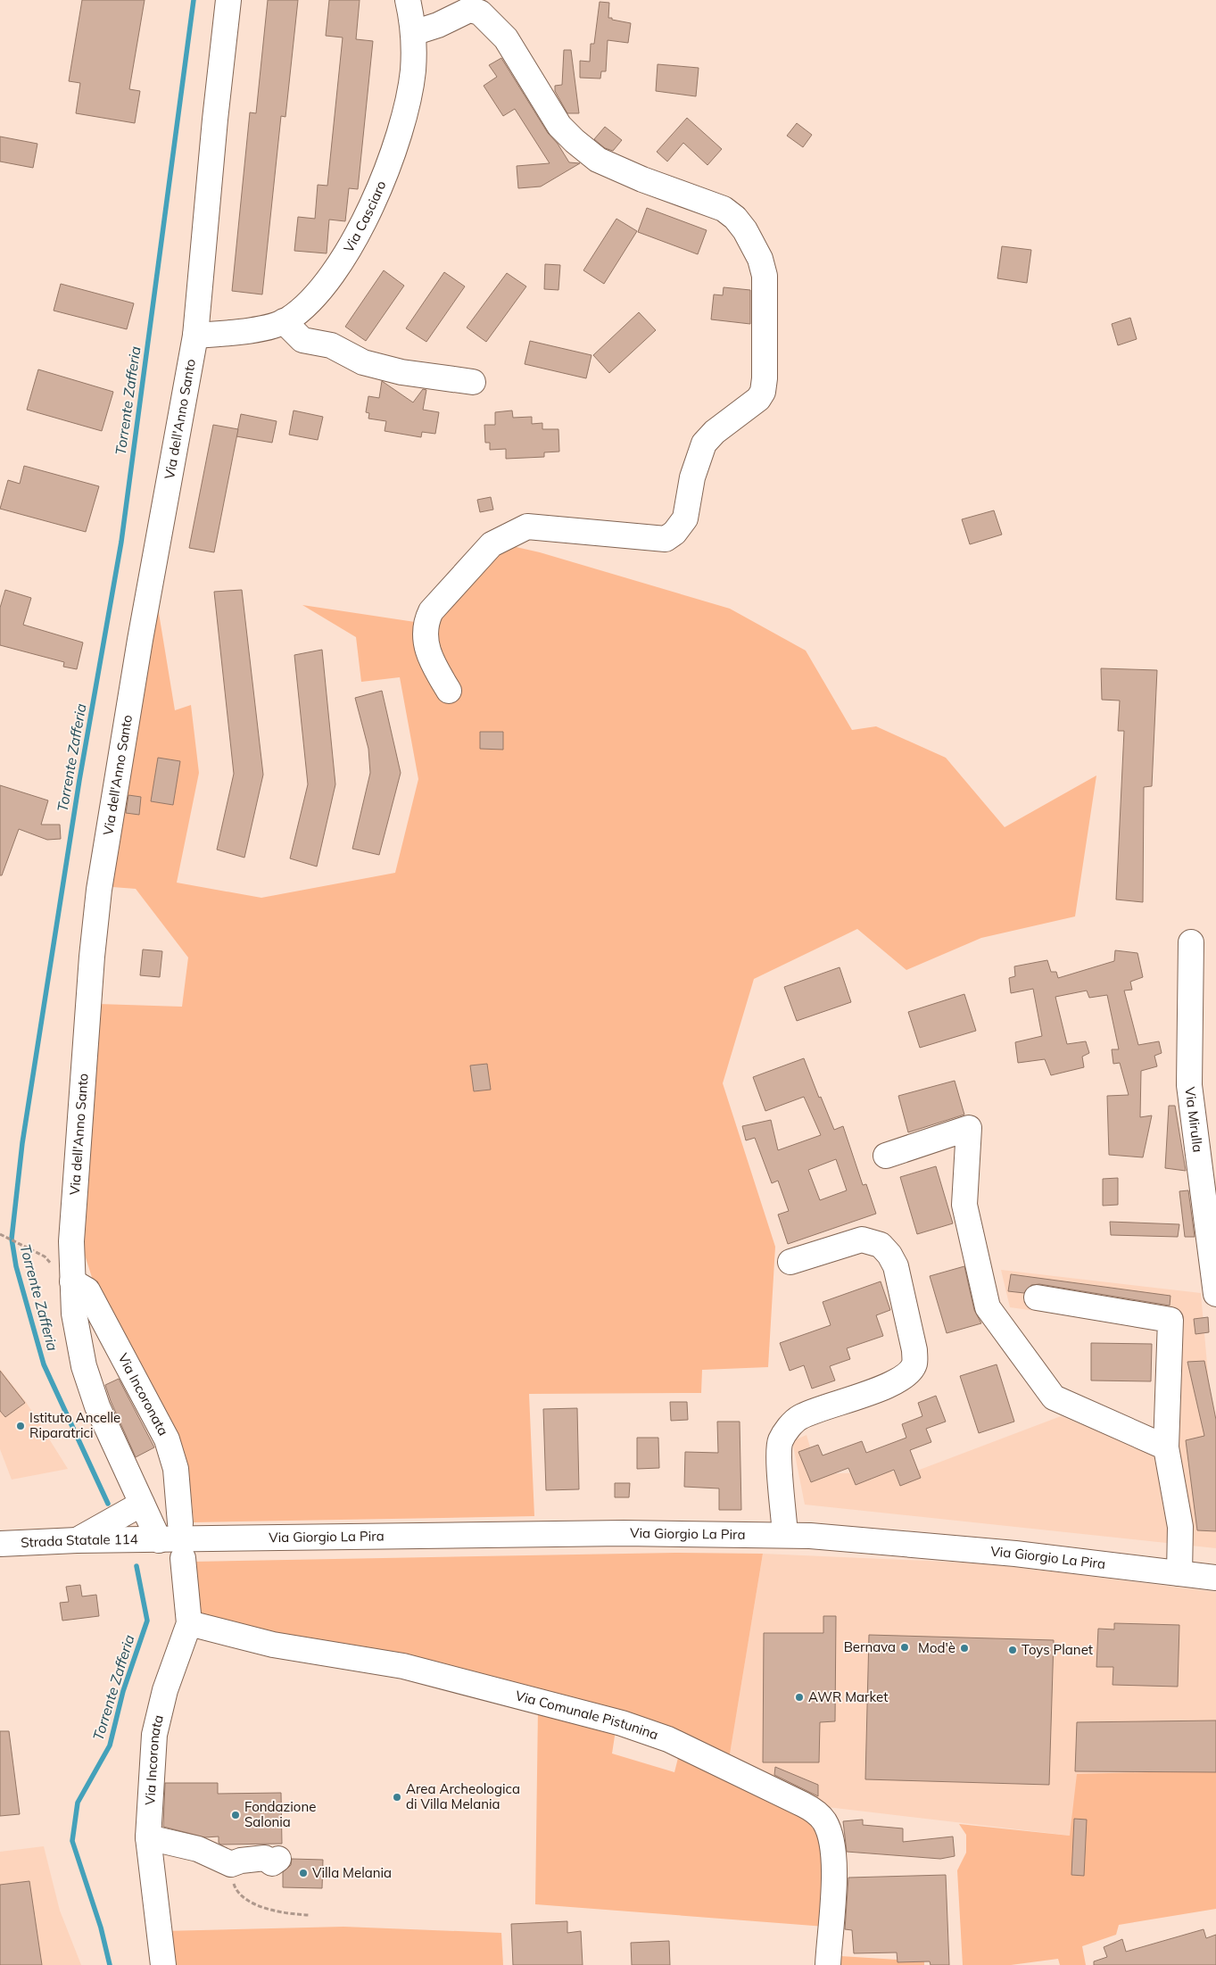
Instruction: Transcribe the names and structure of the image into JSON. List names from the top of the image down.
{
  "streets": {
    "street": [
      "Via Casciaro",
      "Via dell'Anno Santo",
      "Via Mirulla",
      "Via Incoronata",
      "Via Giorgio La Pira",
      "Strada Statale 114",
      "Via Comunale Pistunina"
    ]
  },
  "crossings": [
    ["Via Casciaro", "Via dell'Anno Santo"],
    ["Via dell'Anno Santo", "Via Incoronata"],
    ["Via dell'Anno Santo", "Via Giorgio La Pira"],
    ["Via dell'Anno Santo", "Strada Statale 114"],
    ["Via Incoronata", "Via Comunale Pistunina"],
    ["Via Giorgio La Pira", "Strada Statale 114"]
  ],
  "water": ["Torrente Zafferia"],
  "places": [
    "Istituto Ancelle Riparatrici",
    "Bernava",
    "Mod'è",
    "Toys Planet",
    "AWR Market",
    "Area Archeologica di Villa Melania",
    "Fondazione Salonia",
    "Villa Melania"
  ]
}
